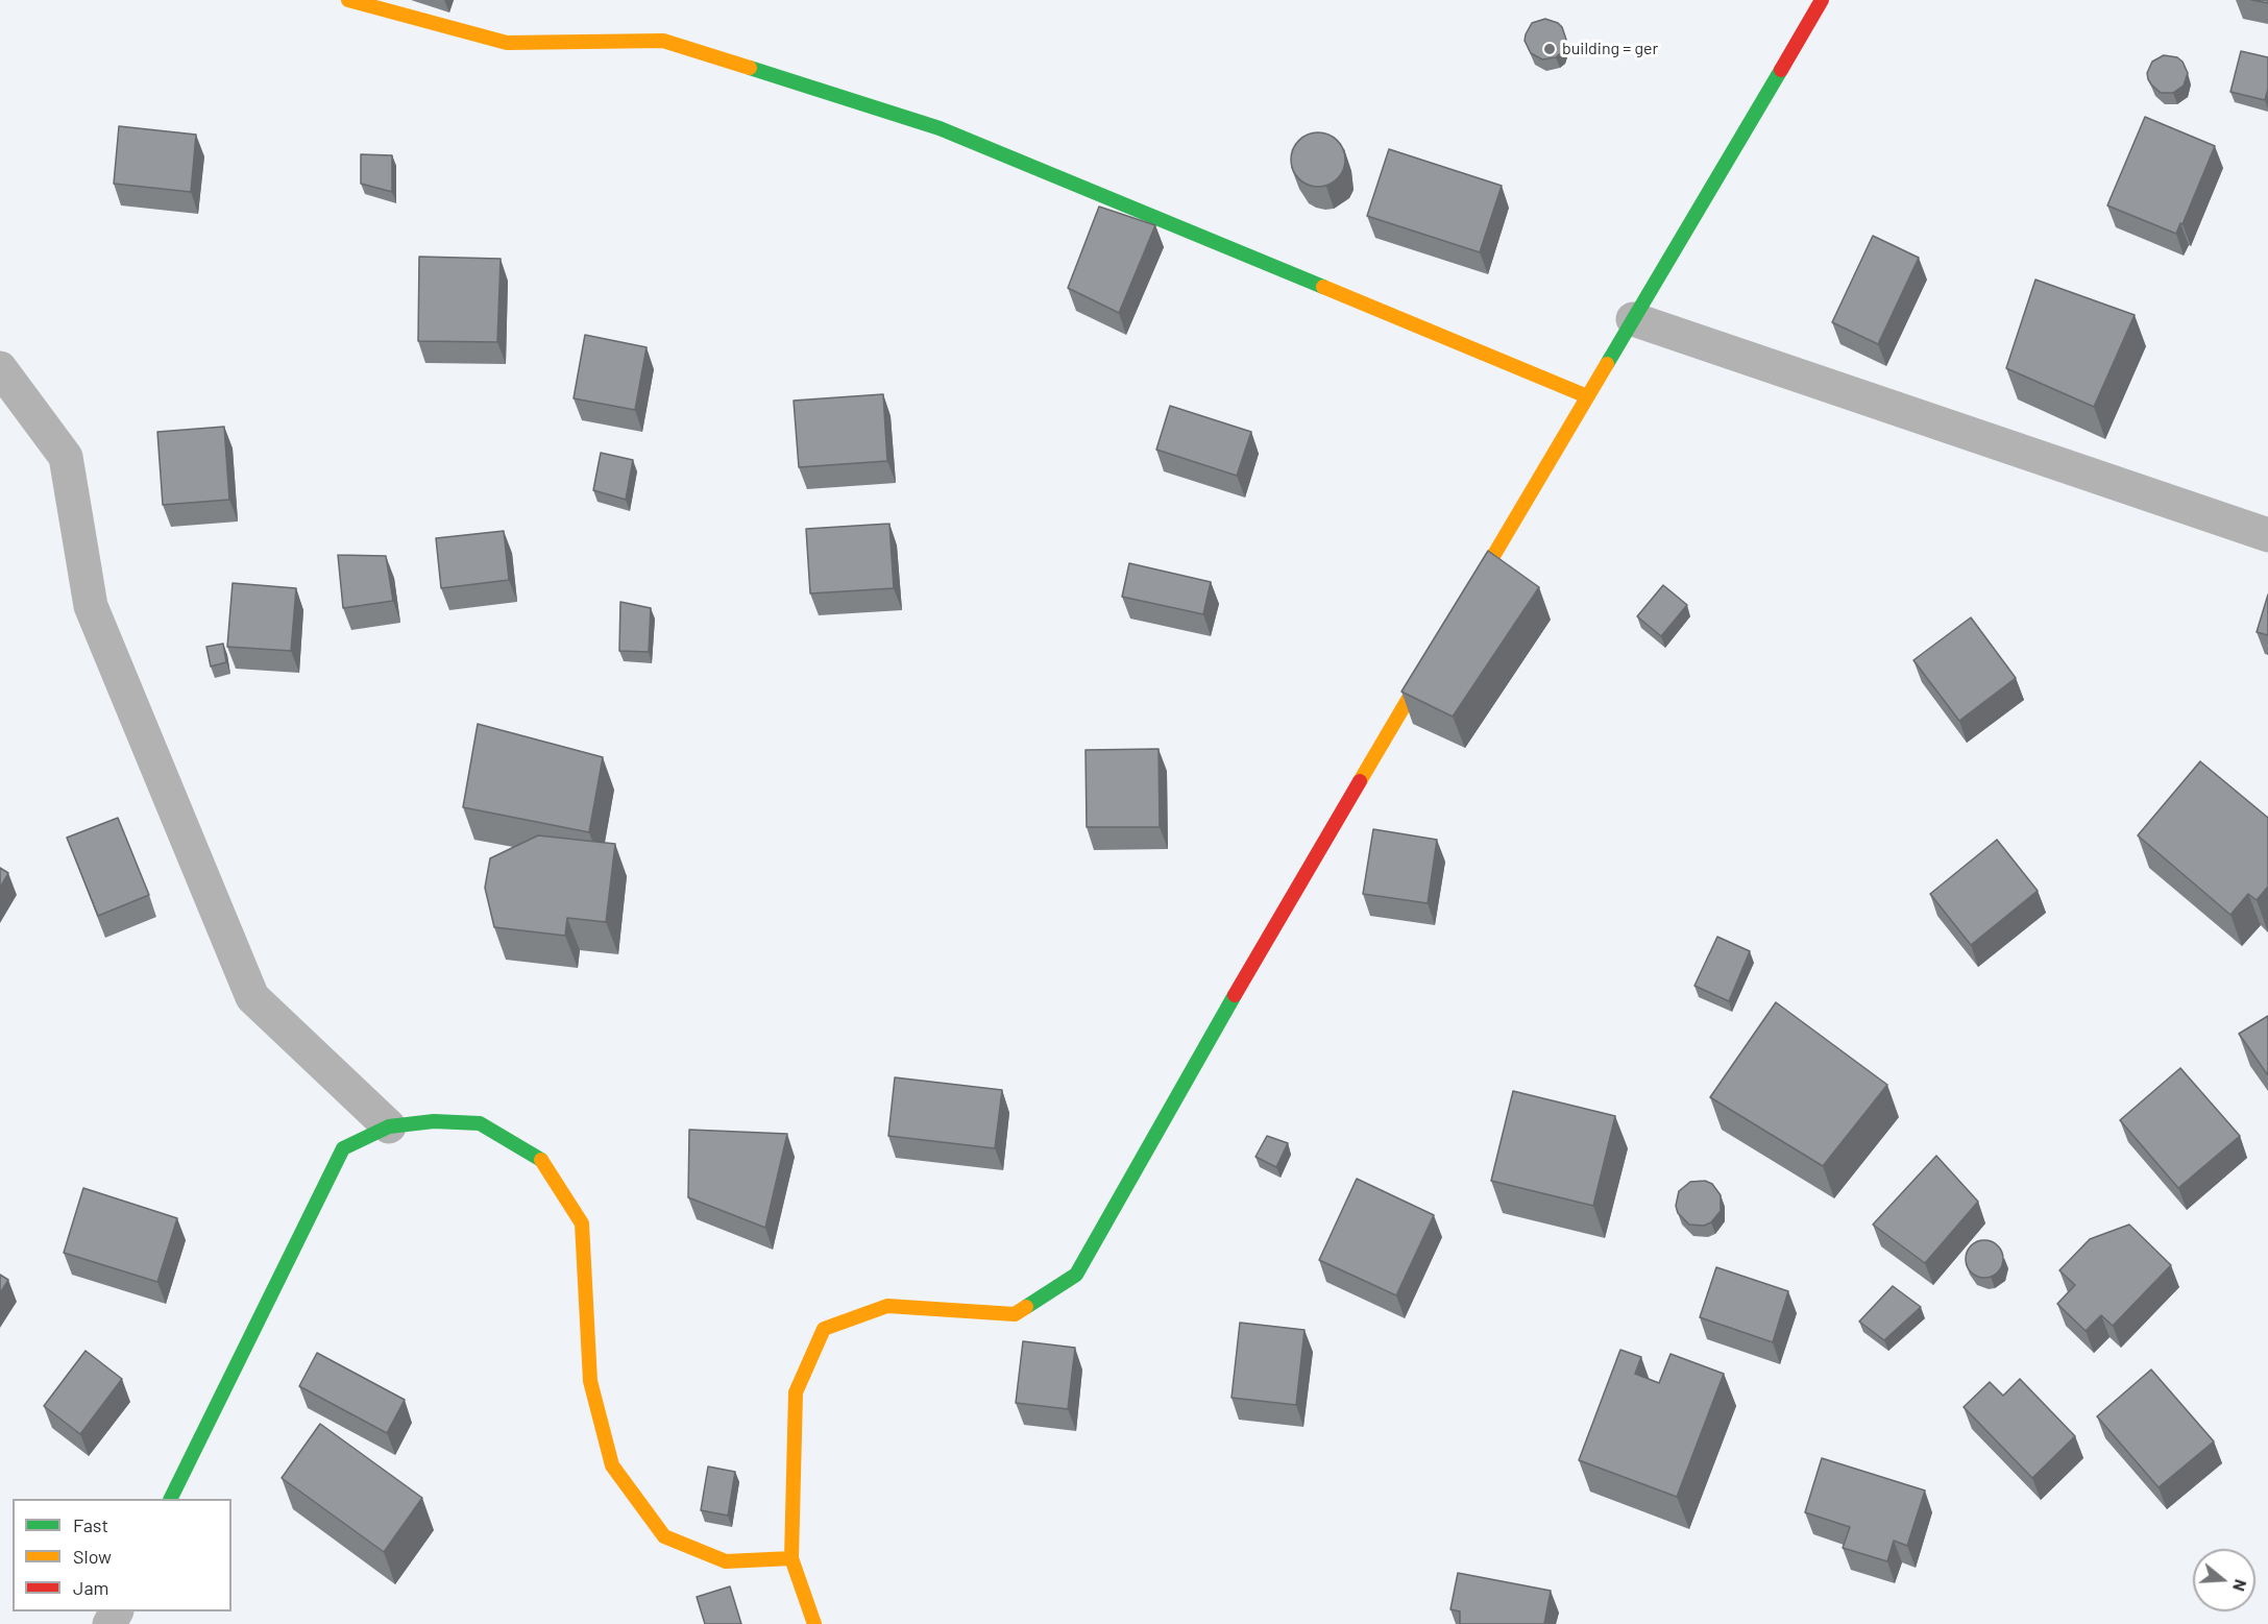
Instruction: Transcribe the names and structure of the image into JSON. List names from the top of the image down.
{
  "places": ["building = ger"],
  "legend": ["Fast", "Slow", "Jam"],
  "north": "right"
}
